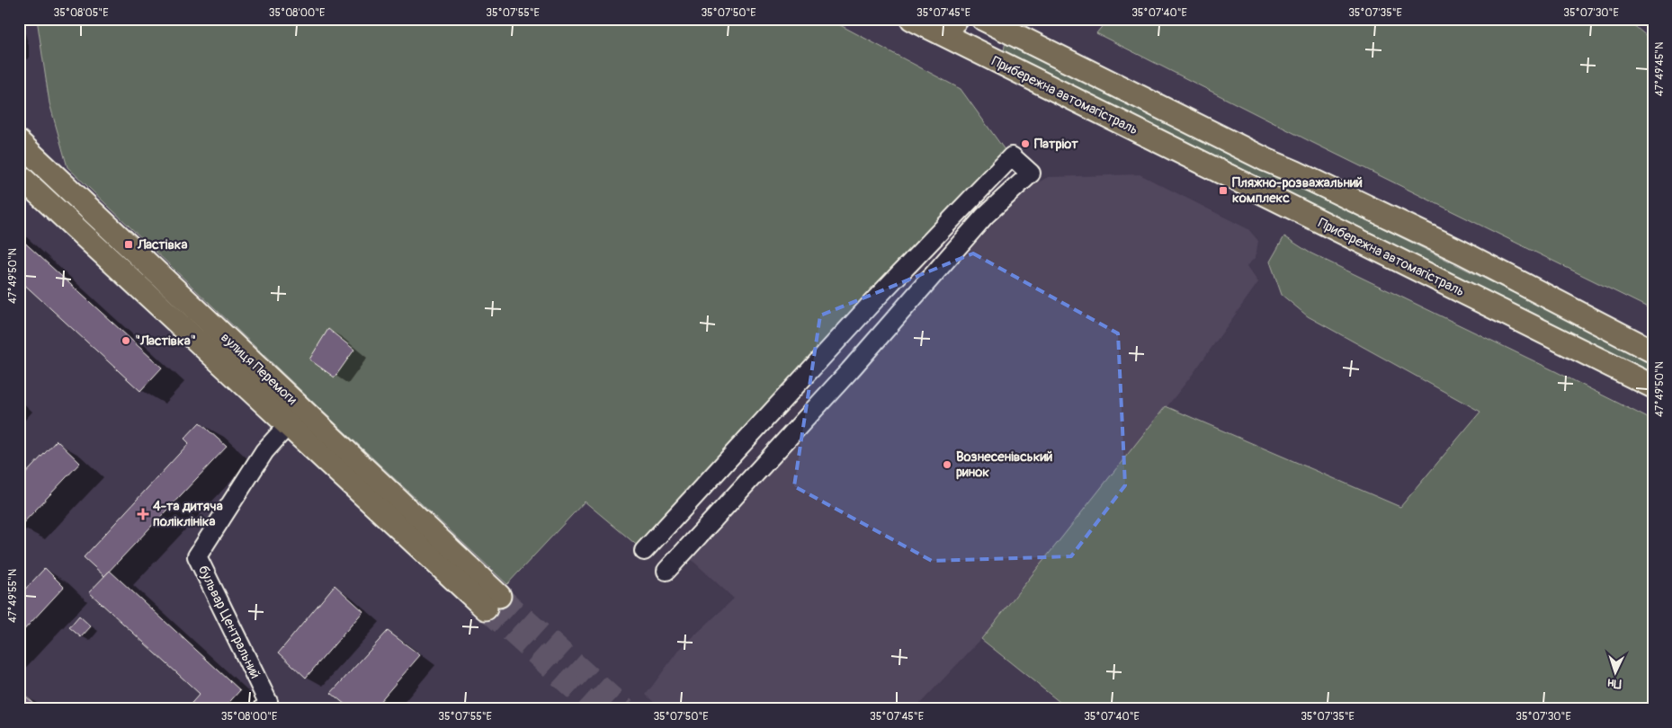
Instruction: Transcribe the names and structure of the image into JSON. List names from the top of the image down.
{
  "streets": {
    "main road": ["Прибережна автомагістраль", "вулиця Перемоги"],
    "street": ["бульвар Центральний"]
  },
  "crossings": [
    ["вулиця Перемоги", "бульвар Центральний"]
  ],
  "places": {
    "other": ["Патріот", "\"Ластівка\"", "Вознесенівський ринок"],
    "transit": ["Пляжно-розважальний комплекс", "Ластівка"],
    "health": ["4-та дитяча поліклініка"]
  },
  "north": "bottom",
  "coordinates": [
    "35°08'05\"E",
    "35°08'00\"E",
    "35°07'55\"E",
    "35°07'50\"E",
    "35°07'45\"E",
    "35°07'40\"E",
    "35°07'35\"E",
    "35°07'30\"E",
    "47°49'45\"N",
    "47°49'50\"N",
    "47°49'55\"N"
  ]
}
